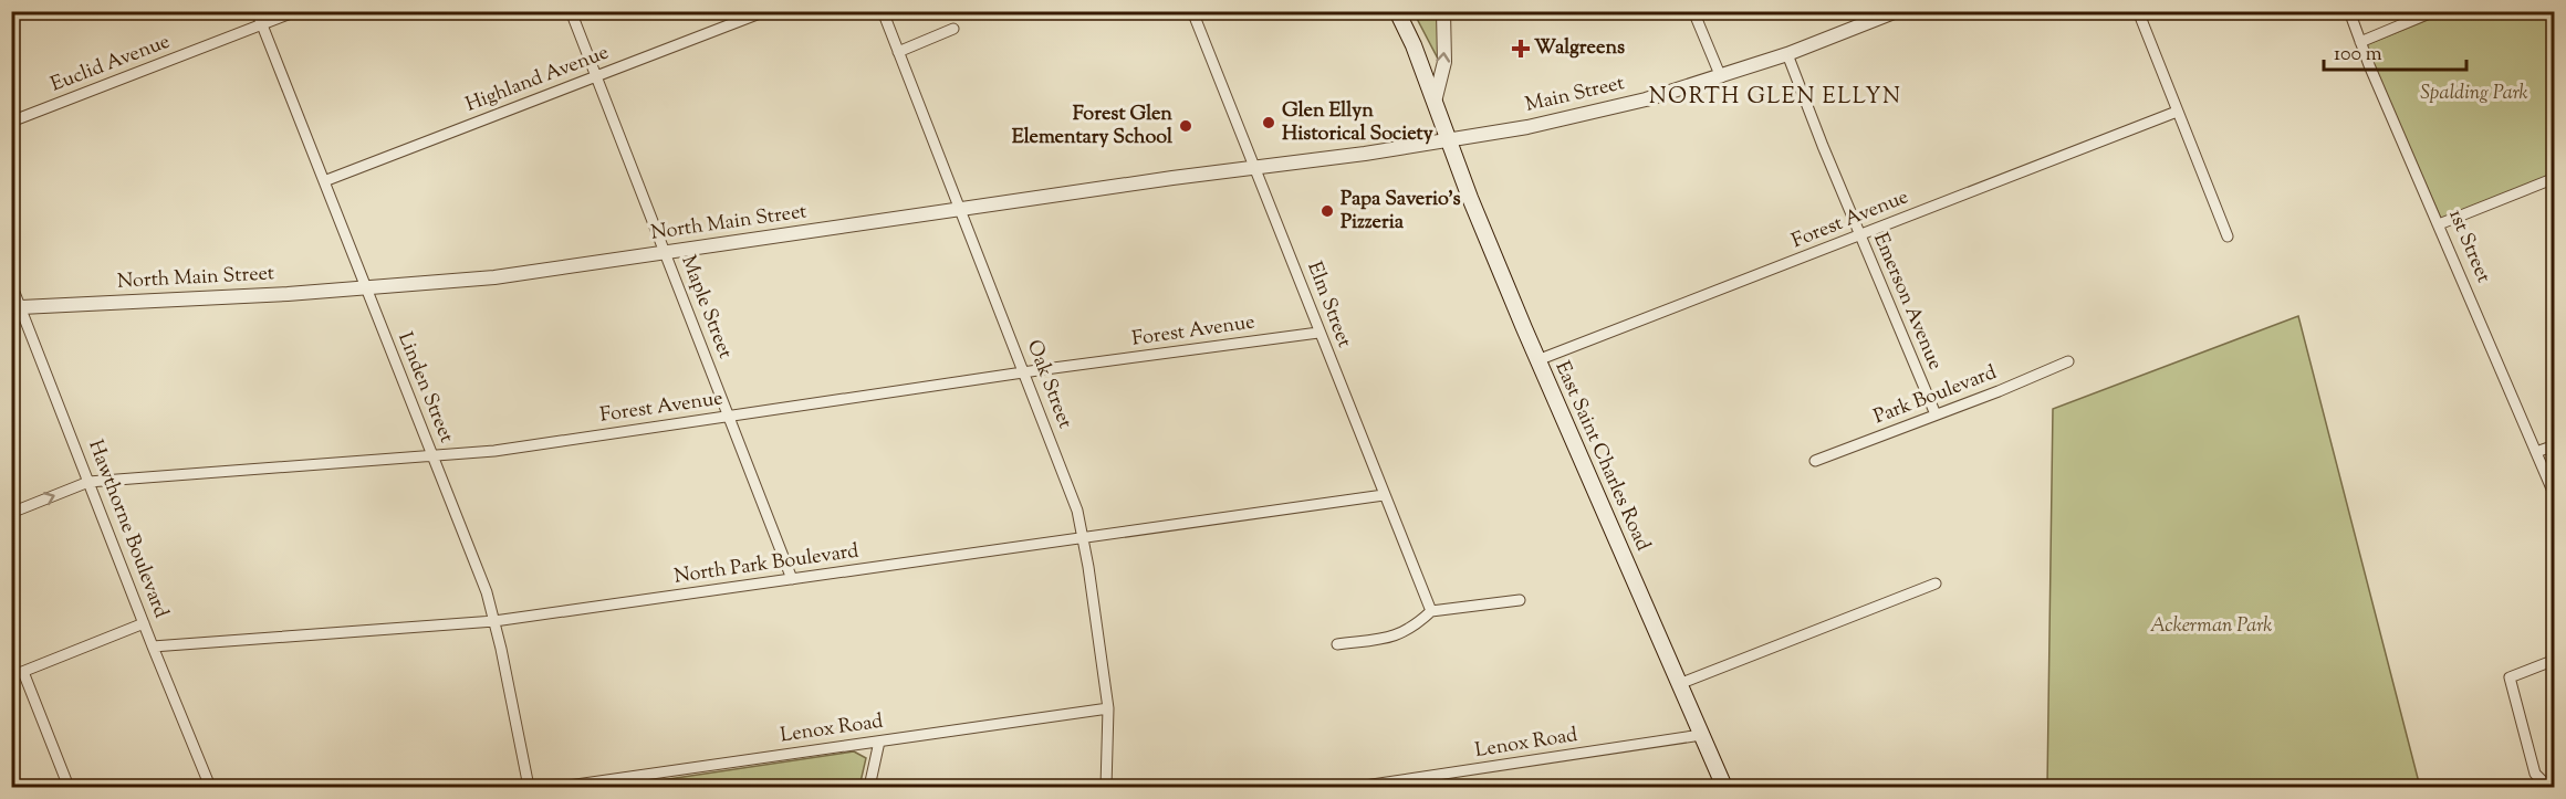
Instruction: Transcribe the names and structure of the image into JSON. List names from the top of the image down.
{
  "streets": {
    "main road": ["East Saint Charles Road"],
    "street": [
      "Euclid Avenue",
      "Highland Avenue",
      "Main Street",
      "Forest Avenue",
      "North Main Street",
      "1st Street",
      "Emerson Avenue",
      "Elm Street",
      "Maple Street",
      "Oak Street",
      "Linden Street",
      "Park Boulevard",
      "Hawthorne Boulevard",
      "North Park Boulevard",
      "Lenox Road"
    ]
  },
  "crossings": [
    ["Euclid Avenue", "Linden Street"],
    ["Highland Avenue", "Maple Street"],
    ["Highland Avenue", "Linden Street"],
    ["Main Street", "North Main Street"],
    ["Main Street", "Emerson Avenue"],
    ["Main Street", "East Saint Charles Road"],
    ["Forest Avenue", "Emerson Avenue"],
    ["Forest Avenue", "Elm Street"],
    ["Forest Avenue", "Maple Street"],
    ["Forest Avenue", "Oak Street"],
    ["Forest Avenue", "Linden Street"],
    ["Forest Avenue", "East Saint Charles Road"],
    ["Forest Avenue", "Hawthorne Boulevard"],
    ["North Main Street", "Elm Street"],
    ["North Main Street", "Maple Street"],
    ["North Main Street", "Oak Street"],
    ["North Main Street", "Linden Street"],
    ["North Main Street", "East Saint Charles Road"],
    ["North Main Street", "Hawthorne Boulevard"],
    ["Emerson Avenue", "Park Boulevard"],
    ["Elm Street", "North Park Boulevard"],
    ["Maple Street", "North Park Boulevard"],
    ["Oak Street", "North Park Boulevard"],
    ["Oak Street", "Lenox Road"],
    ["Linden Street", "North Park Boulevard"],
    ["East Saint Charles Road", "Lenox Road"],
    ["Hawthorne Boulevard", "North Park Boulevard"]
  ],
  "districts": ["NORTH GLEN ELLYN"],
  "parks": ["Spalding Park", "Ackerman Park"],
  "places": {
    "health": ["Walgreens"],
    "other": ["Glen Ellyn Historical Society", "Forest Glen Elementary School", "Papa Saverio's Pizzeria"]
  },
  "scale_bar": "100 m"
}
